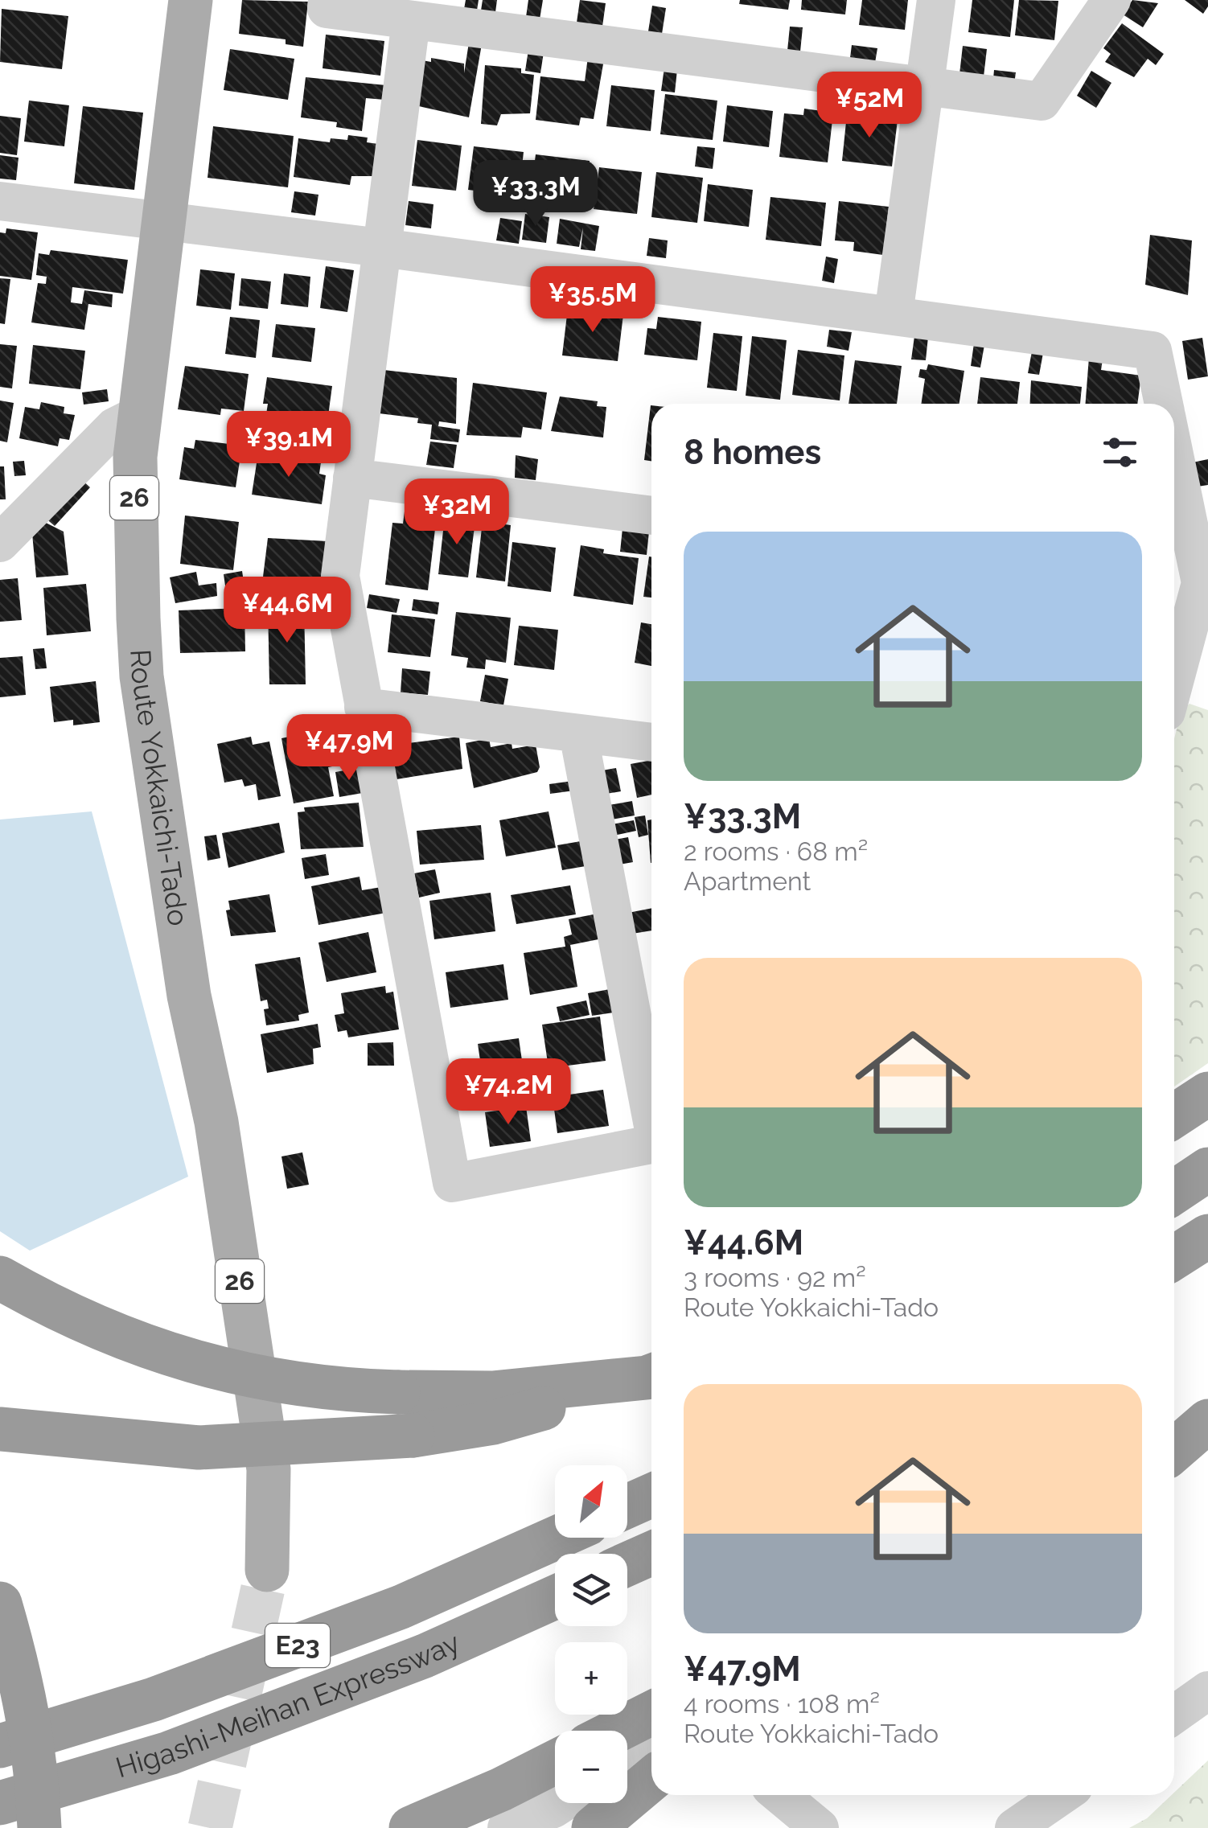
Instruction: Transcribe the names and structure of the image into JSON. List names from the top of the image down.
{
  "streets": {
    "highway": ["E23", "Higashi-Meihan Expressway"],
    "main road": ["26", "Route Yokkaichi-Tado"]
  },
  "north": "top right",
  "page": {
    "price": [
      "¥52M",
      "¥33.3M",
      "¥35.5M",
      "¥39.1M",
      "¥32M",
      "¥44.6M",
      "¥47.9M",
      "¥74.2M"
    ],
    "heading": "8 homes",
    "list": [
      {
        "name": "¥33.3M",
        "note": "2 rooms · 68 m² · Apartment"
      },
      {
        "name": "¥44.6M",
        "note": "3 rooms · 92 m² · Route Yokkaichi-Tado"
      },
      {
        "name": "¥47.9M",
        "note": "4 rooms · 108 m² · Route Yokkaichi-Tado"
      }
    ],
    "map_buttons": ["+", "−"]
  }
}
